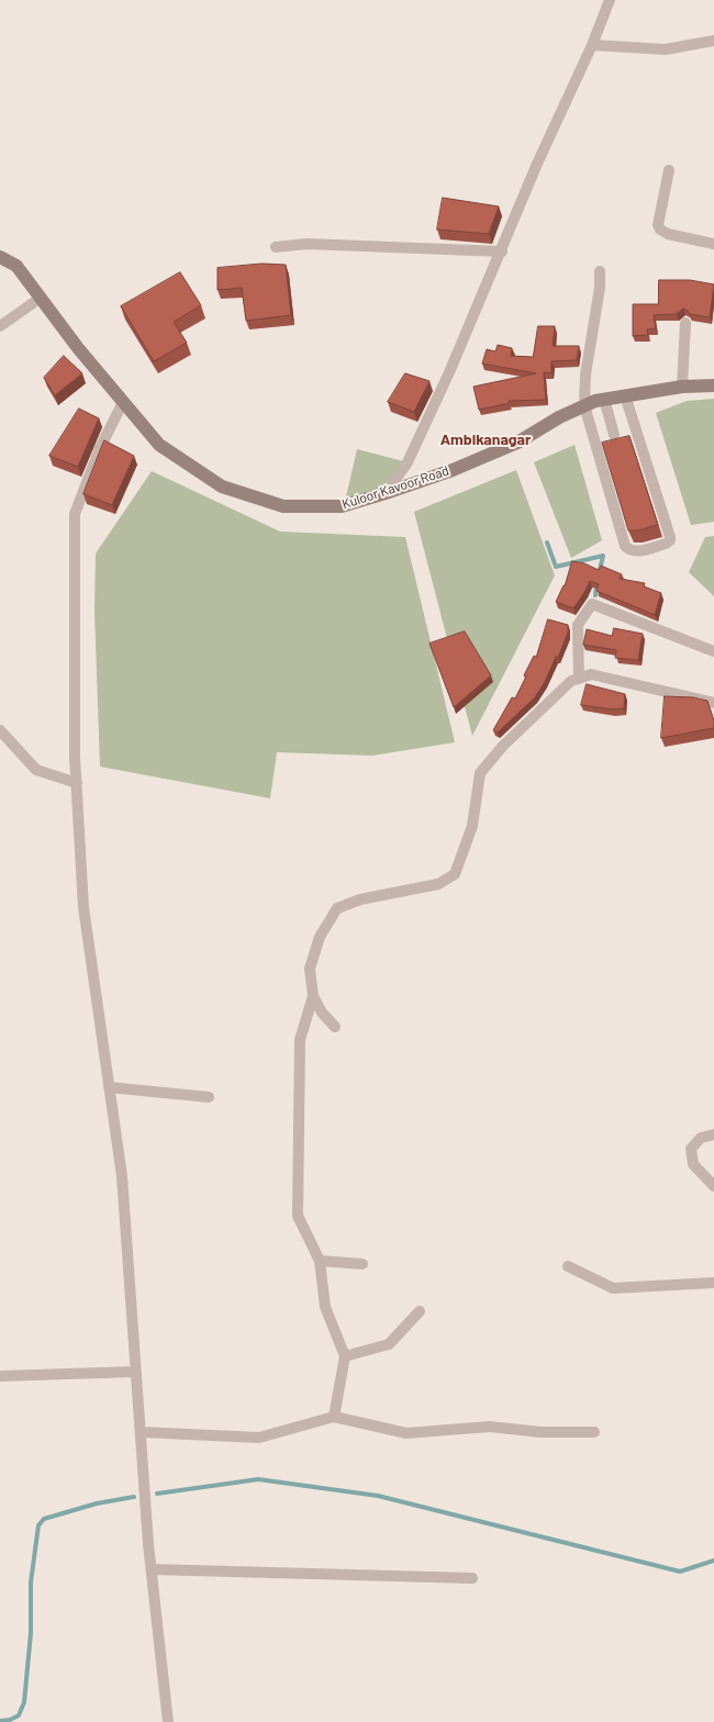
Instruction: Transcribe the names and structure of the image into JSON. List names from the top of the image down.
{
  "streets": {
    "main road": ["Kuloor Kavoor Road"]
  },
  "districts": ["Ambikanagar"]
}
